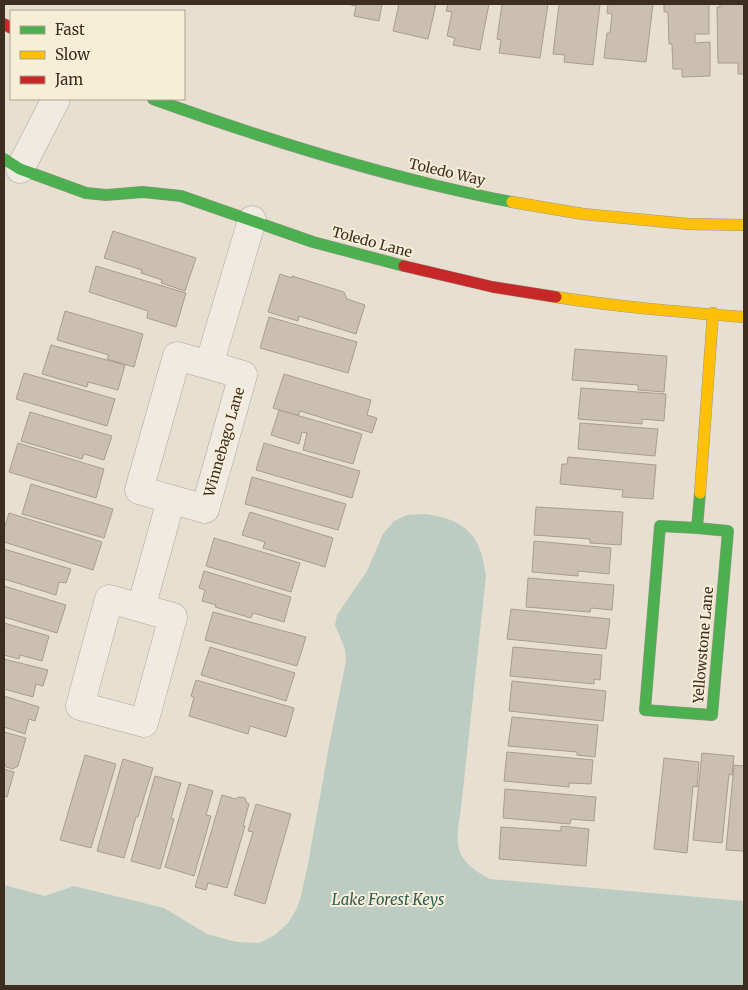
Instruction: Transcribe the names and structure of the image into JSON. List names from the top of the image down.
{
  "streets": {
    "street": [
      "Toledo Way",
      "Toledo Lane",
      "Winnebago Lane",
      "Yellowstone Lane"
    ]
  },
  "water": ["Lake Forest Keys"],
  "legend": ["Fast", "Slow", "Jam"]
}
